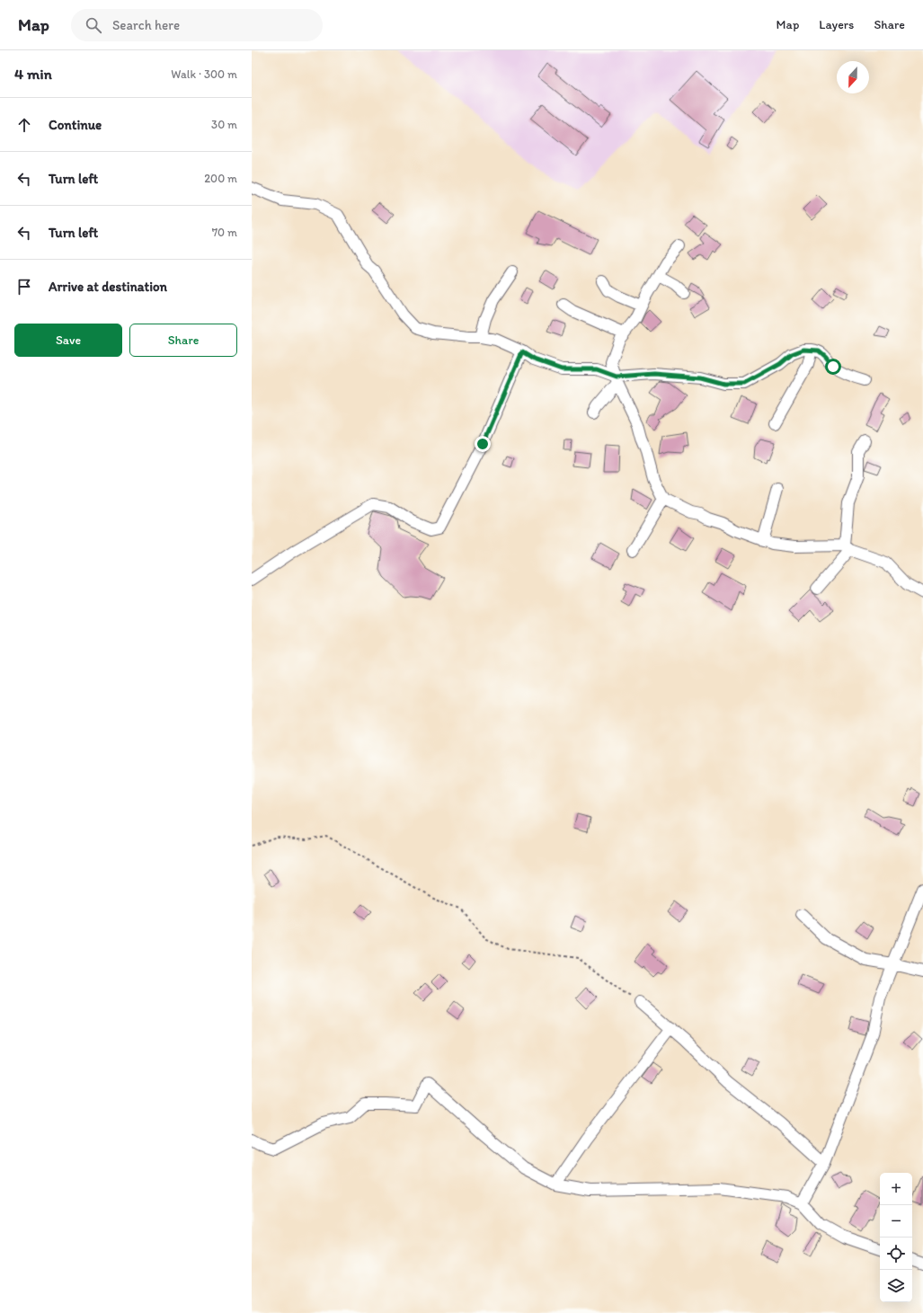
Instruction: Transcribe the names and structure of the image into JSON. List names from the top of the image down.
{
  "north": "bottom",
  "page": {
    "header": "Map",
    "search": "Search here",
    "nav": ["Map", "Layers", "Share"],
    "heading": ["4 min", "Walk · 300 m"],
    "list": [
      ["Continue", "30 m"],
      ["Turn left", "200 m"],
      ["Turn left", "70 m"],
      "Arrive at destination"
    ],
    "buttons": ["Save", "Share"],
    "map_buttons": ["+", "−"]
  }
}
